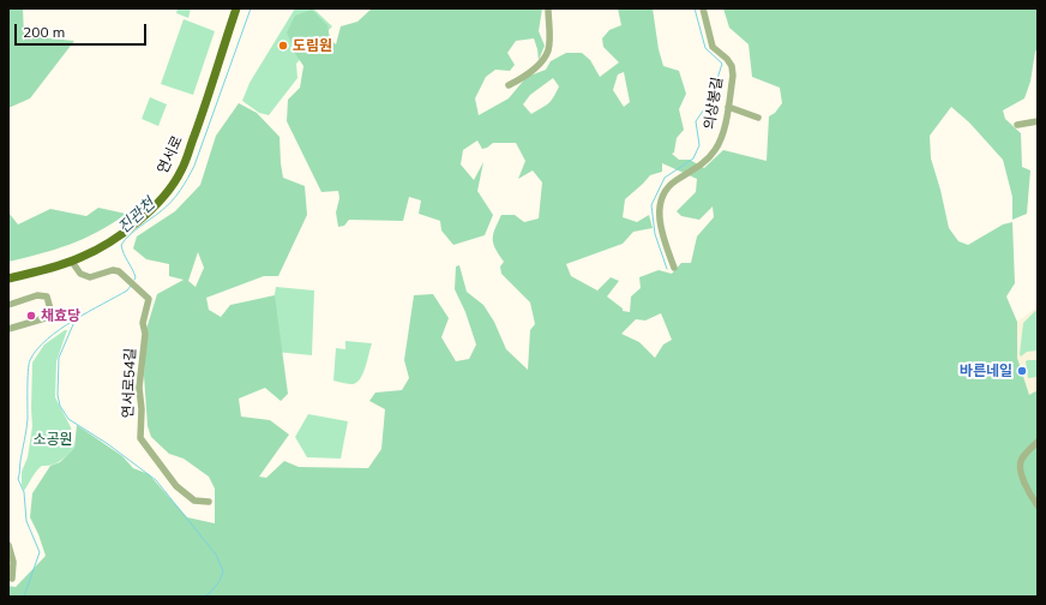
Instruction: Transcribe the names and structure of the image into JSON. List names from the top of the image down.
{
  "streets": {
    "main road": ["연서로"],
    "street": ["의상봉길", "연서로54길"]
  },
  "crossings": [
    ["연서로", "연서로54길"]
  ],
  "water": ["진관천"],
  "parks": ["소공원"],
  "places": ["도림원", "채효당", "바른네일"],
  "scale_bar": "200 m"
}
